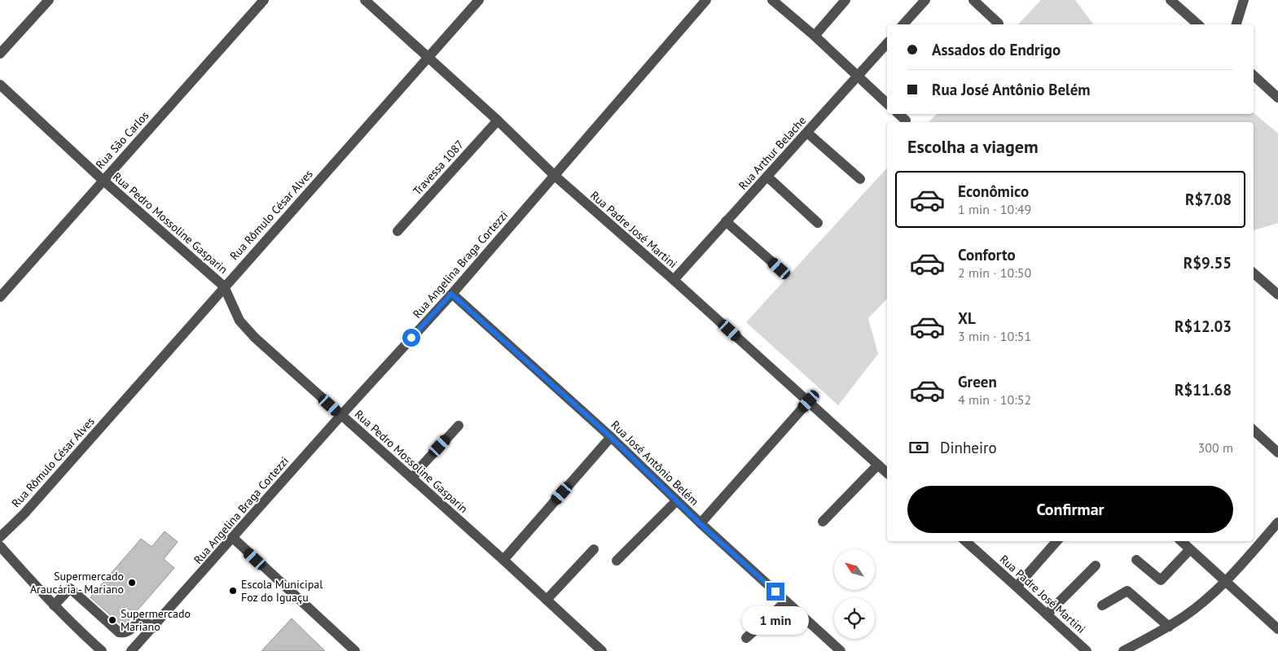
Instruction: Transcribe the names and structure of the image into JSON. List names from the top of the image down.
{
  "streets": {
    "street": [
      "Rua São Carlos",
      "Rua Arthur Belache",
      "Travessa 1087",
      "Rua Rômulo César Alves",
      "Rua Pedro Mossoline Gasparin",
      "Rua Padre José Martini",
      "Rua Angelina Braga Cortezzi",
      "Rua José Antônio Belém"
    ]
  },
  "crossings": [
    ["Rua São Carlos", "Rua Pedro Mossoline Gasparin"],
    ["Rua Arthur Belache", "Rua Padre José Martini"],
    ["Travessa 1087", "Rua Padre José Martini"],
    ["Rua Rômulo César Alves", "Rua Pedro Mossoline Gasparin"],
    ["Rua Rômulo César Alves", "Rua Padre José Martini"],
    ["Rua Pedro Mossoline Gasparin", "Rua Angelina Braga Cortezzi"],
    ["Rua Padre José Martini", "Rua Angelina Braga Cortezzi"],
    ["Rua Angelina Braga Cortezzi", "Rua José Antônio Belém"]
  ],
  "places": ["Supermercado Araucária - Mariano", "Escola Municipal Foz do Iguaçu", "Supermercado Mariano"],
  "north": "top left",
  "page": {
    "banner": ["Assados do Endrigo", "Rua José Antônio Belém"],
    "heading": "Escolha a viagem",
    "list": [
      {
        "name": "Econômico",
        "note": "1 min · 10:49",
        "value": "R$7.08"
      },
      {
        "name": "Conforto",
        "note": "2 min · 10:50",
        "value": "R$9.55"
      },
      {
        "name": "XL",
        "note": "3 min · 10:51",
        "value": "R$12.03"
      },
      {
        "name": "Green",
        "note": "4 min · 10:52",
        "value": "R$11.68"
      }
    ],
    "pay": ["Dinheiro", "300 m"],
    "buttons": "Confirmar",
    "bubble": "1 min"
  }
}
